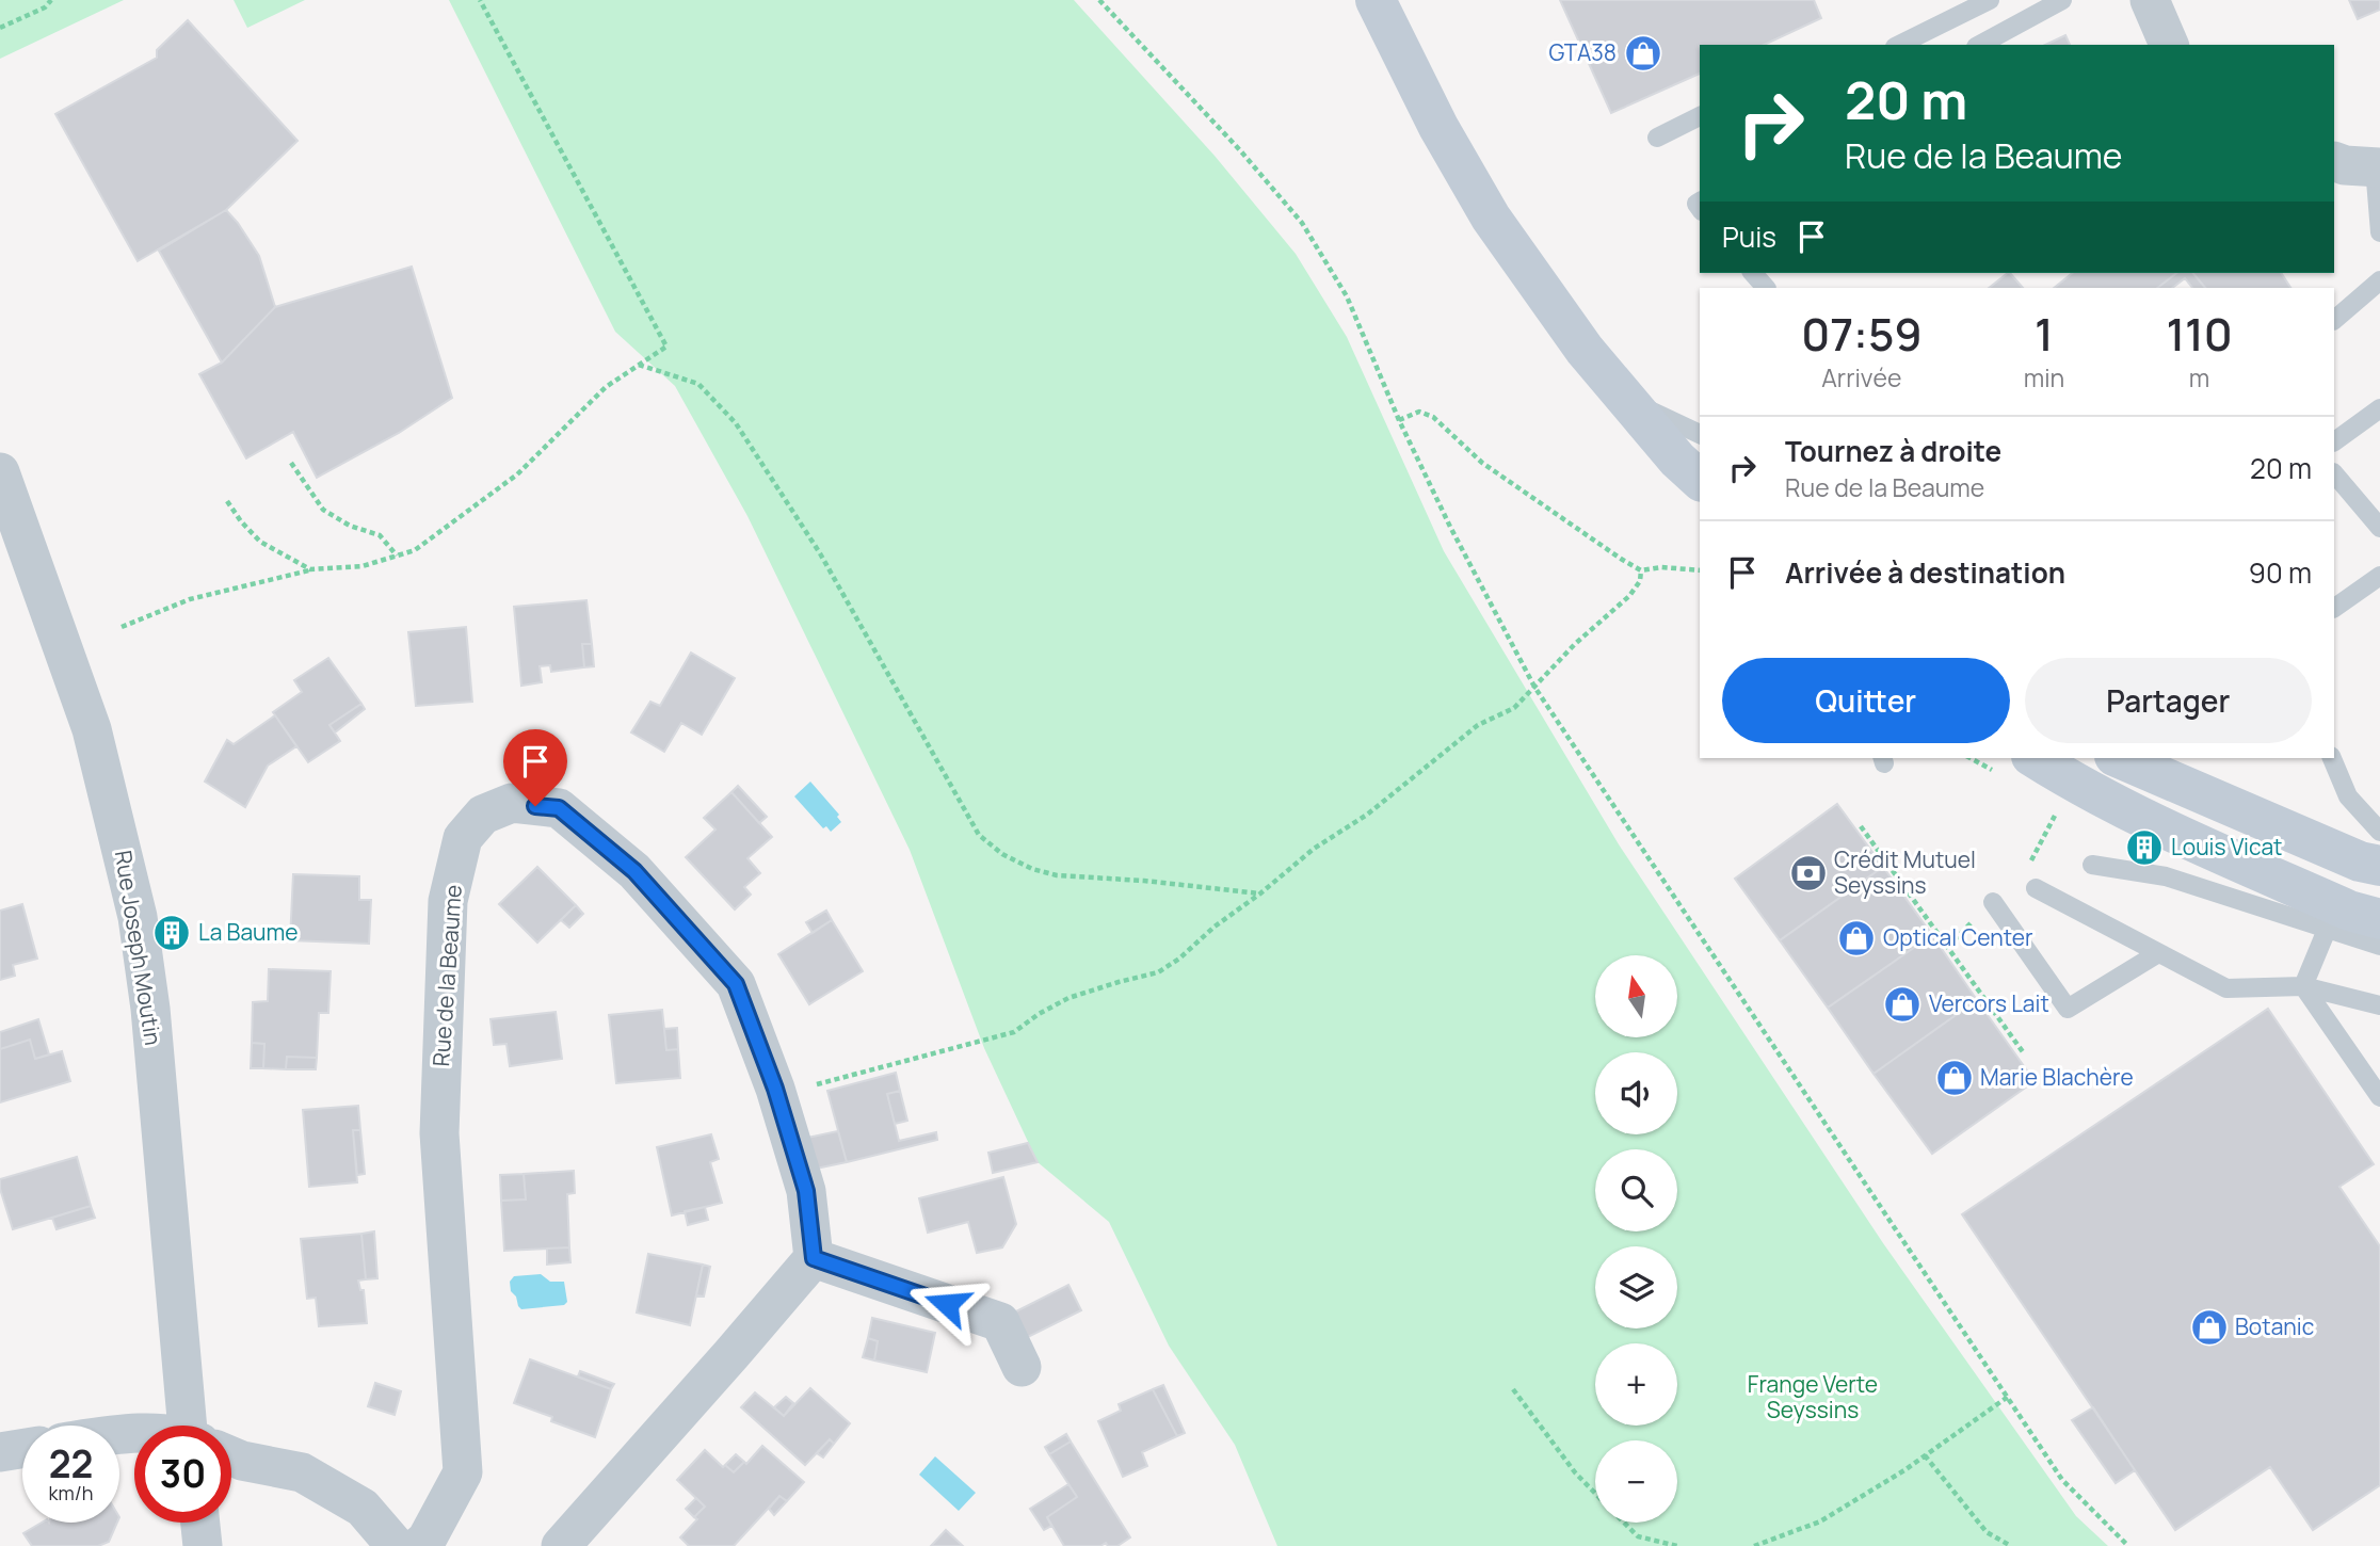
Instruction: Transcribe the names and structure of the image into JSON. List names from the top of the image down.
{
  "streets": {
    "street": ["Rue Joseph Moutin", "Rue de la Beaume"]
  },
  "parks": ["Frange Verte Seyssins"],
  "places": {
    "shop": [
      "GTA38",
      "Optical Center",
      "Vercors Lait",
      "Marie Blachère",
      "Botanic"
    ],
    "building": ["Louis Vicat", "La Baume"],
    "bank": ["Crédit Mutuel Seyssins"]
  },
  "north": "top",
  "page": {
    "turn": ["20 m", "Rue de la Beaume"],
    "then": "Puis",
    "eta": [
      "07:59",
      "Arrivée",
      "1",
      "min",
      "110",
      "m"
    ],
    "list": [
      {
        "name": "Tournez à droite",
        "note": "Rue de la Beaume",
        "value": "20 m"
      },
      {
        "name": "Arrivée à destination",
        "value": "90 m"
      }
    ],
    "buttons": ["Quitter", "Partager"],
    "map_buttons": ["+", "−"],
    "speed": "22 km/h",
    "limit": "30"
  }
}
